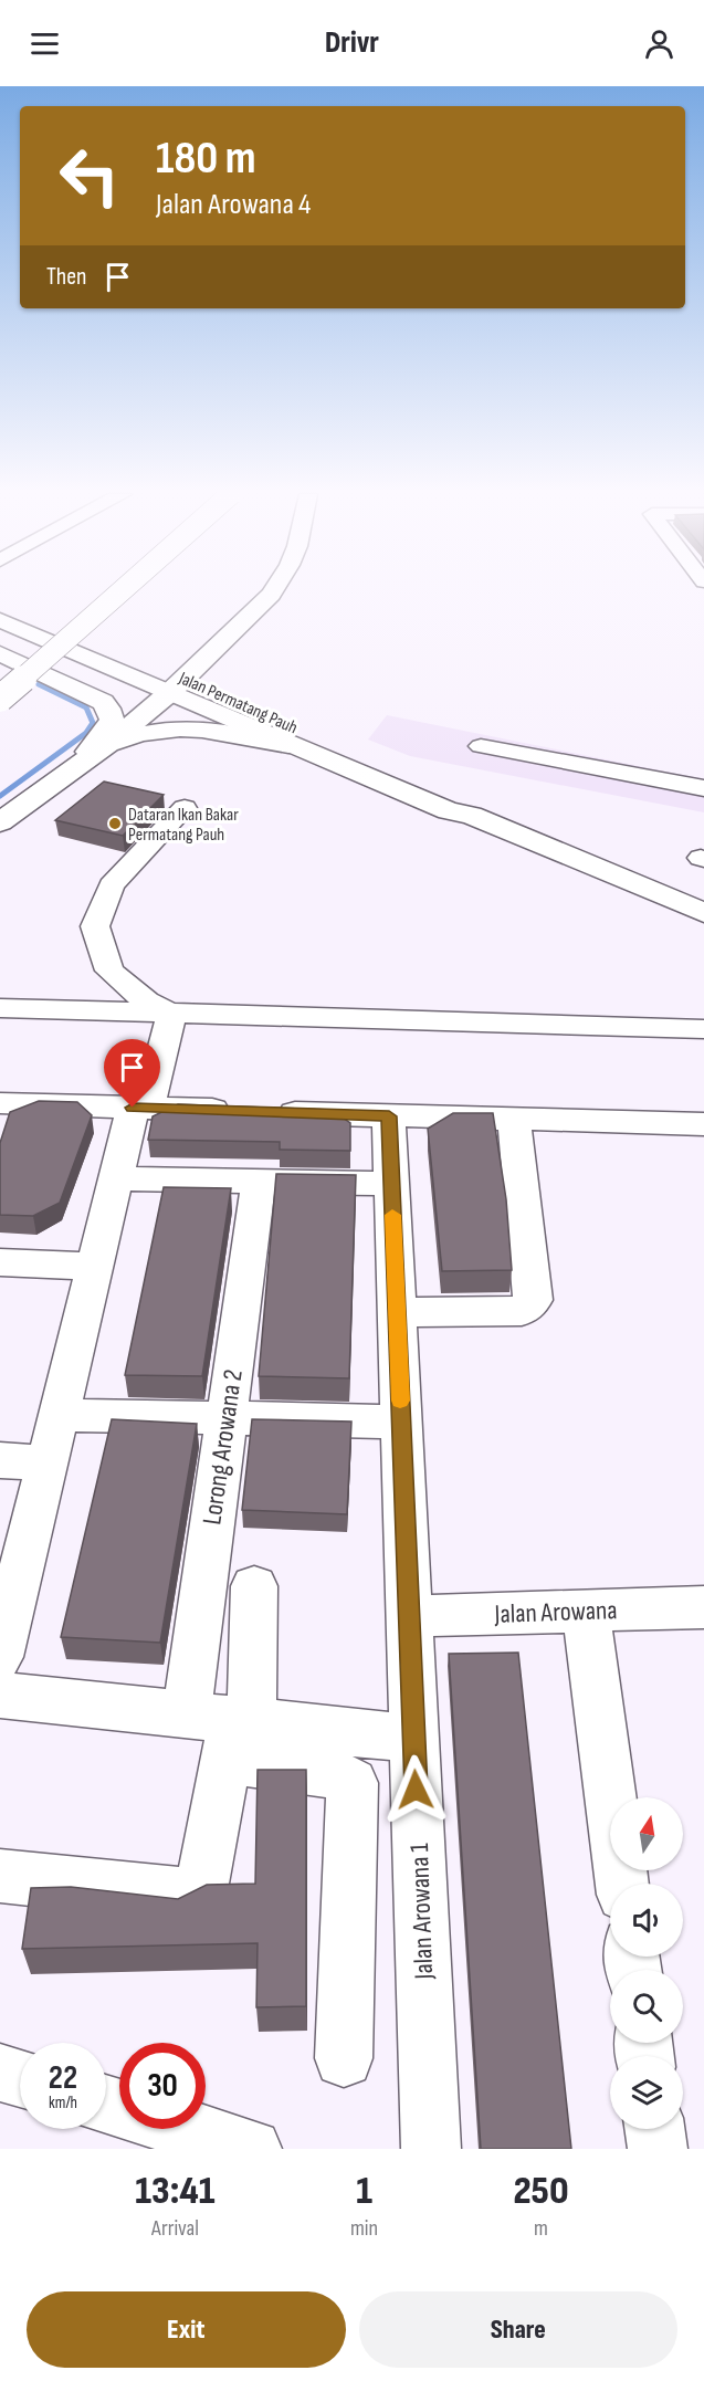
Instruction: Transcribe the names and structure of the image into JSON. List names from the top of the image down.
{
  "streets": {
    "main road": ["Jalan Permatang Pauh"],
    "street": ["Lorong Arowana 2", "Jalan Arowana", "Jalan Arowana 1"]
  },
  "crossings": [
    ["Jalan Arowana", "Jalan Arowana 1"]
  ],
  "places": ["Dataran Ikan Bakar Permatang Pauh"],
  "north": "top",
  "page": {
    "header": "Drivr",
    "turn": ["180 m", "Jalan Arowana 4"],
    "then": "Then",
    "speed": "22 km/h",
    "limit": "30",
    "eta": [
      "13:41",
      "Arrival",
      "1",
      "min",
      "250",
      "m"
    ],
    "buttons": ["Exit", "Share"]
  }
}
